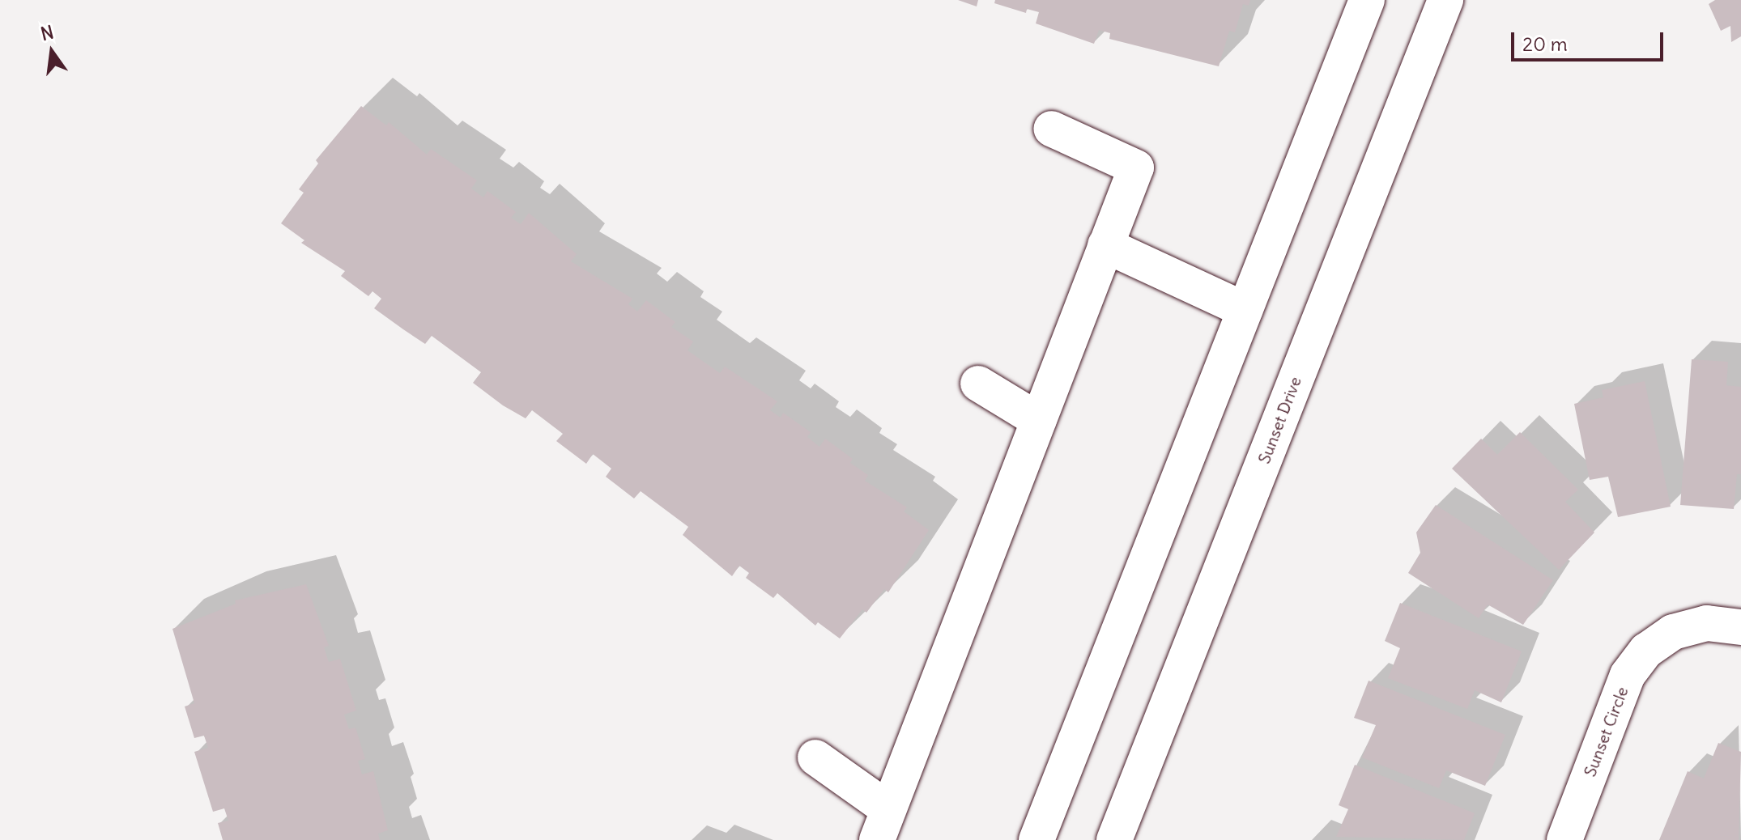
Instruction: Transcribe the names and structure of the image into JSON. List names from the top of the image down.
{
  "streets": {
    "street": ["Sunset Drive", "Sunset Circle"]
  },
  "scale_bar": "20 m",
  "north": "top"
}
